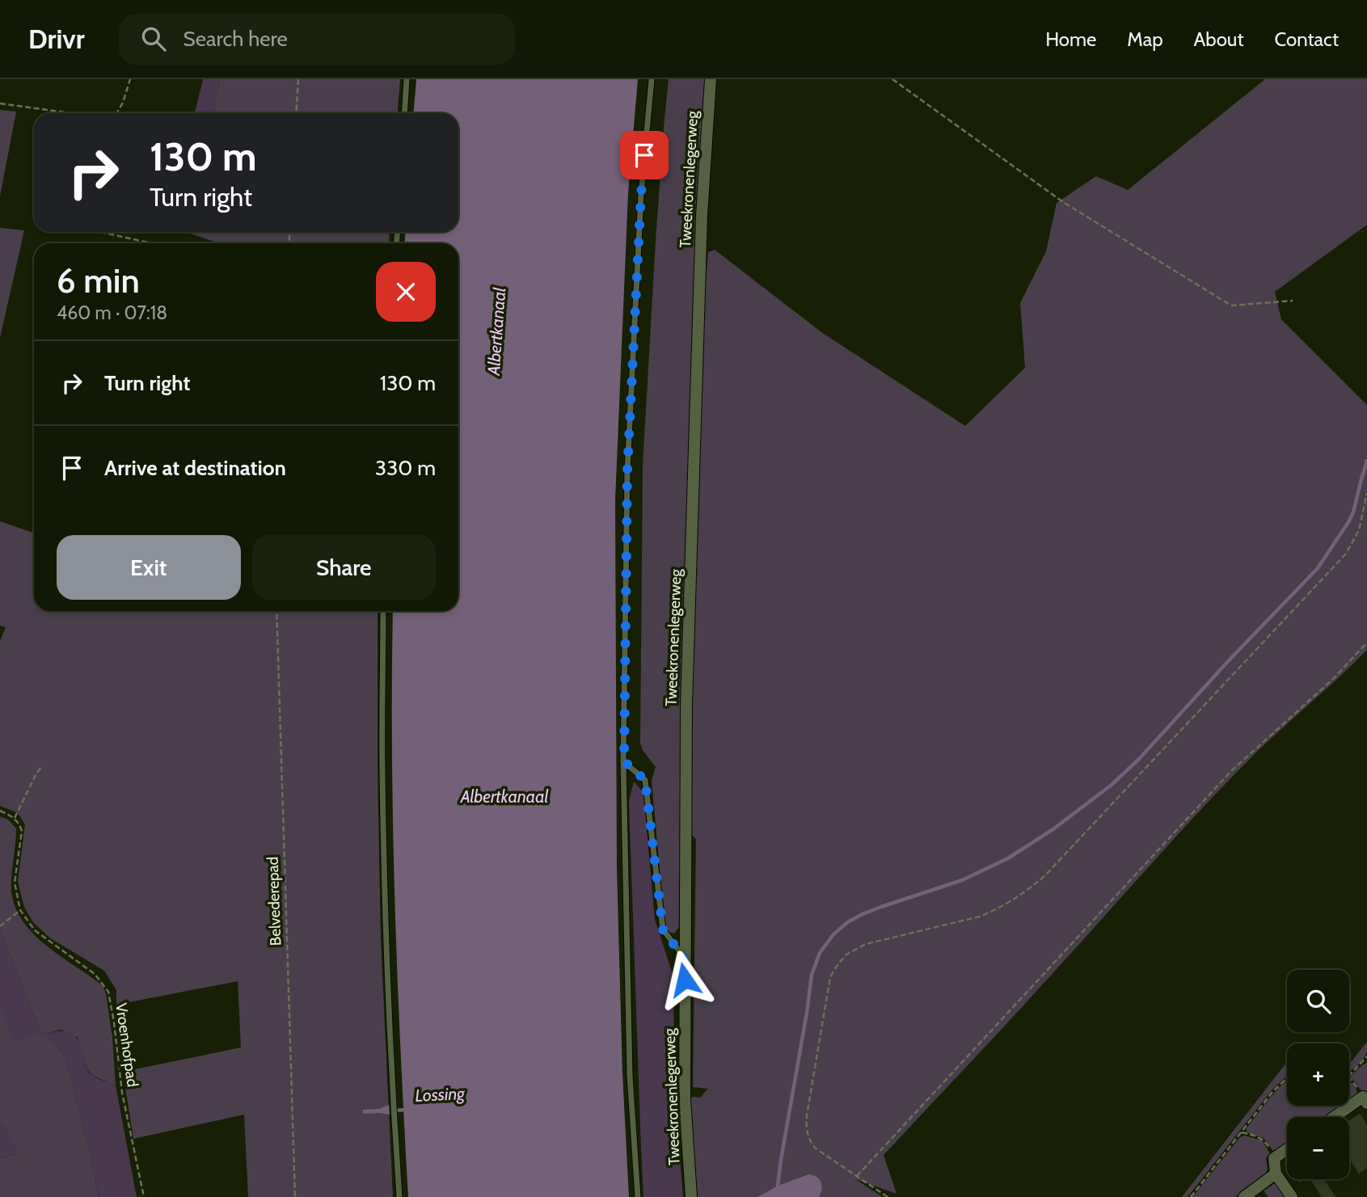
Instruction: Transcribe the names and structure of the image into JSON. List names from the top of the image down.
{
  "streets": {
    "street": ["Tweekronenlegerweg"],
    "path": ["Belvederepad", "Vroenhofpad"]
  },
  "water": ["Albertkanaal", "Lossing"],
  "page": {
    "header": "Drivr",
    "search": "Search here",
    "nav": [
      "Home",
      "Map",
      "About",
      "Contact"
    ],
    "turn": ["130 m", "Turn right"],
    "heading": ["6 min", "460 m · 07:18"],
    "list": [
      {
        "name": "Turn right",
        "value": "130 m"
      },
      {
        "name": "Arrive at destination",
        "value": "330 m"
      }
    ],
    "buttons": ["Exit", "Share"],
    "map_buttons": ["+", "−"]
  }
}
